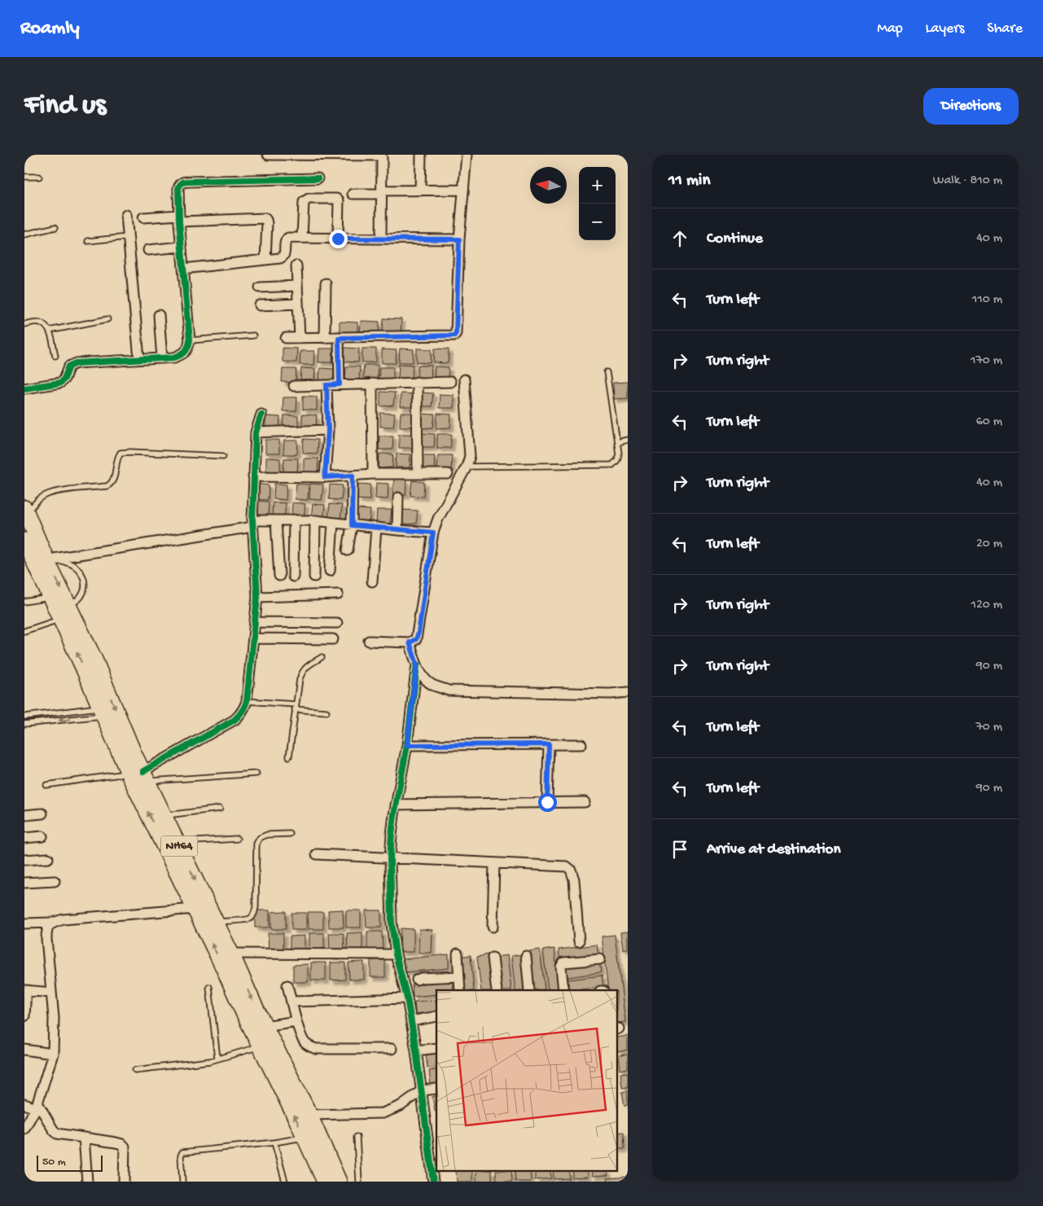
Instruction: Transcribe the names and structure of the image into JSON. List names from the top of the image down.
{
  "streets": {
    "highway": ["NH64"]
  },
  "scale_bar": "50 m",
  "north": "left",
  "page": {
    "header": "Roamly",
    "nav": ["Map", "Layers", "Share"],
    "buttons": "Directions",
    "title": "Find us",
    "heading": ["11 min", "Walk · 810 m"],
    "map_buttons": ["+", "−"],
    "list": [
      ["Continue", "40 m"],
      ["Turn left", "110 m"],
      ["Turn right", "170 m"],
      ["Turn left", "60 m"],
      ["Turn right", "40 m"],
      ["Turn left", "20 m"],
      ["Turn right", "120 m"],
      ["Turn right", "90 m"],
      ["Turn left", "70 m"],
      ["Turn left", "90 m"],
      "Arrive at destination"
    ],
    "scale": "50 m"
  }
}
